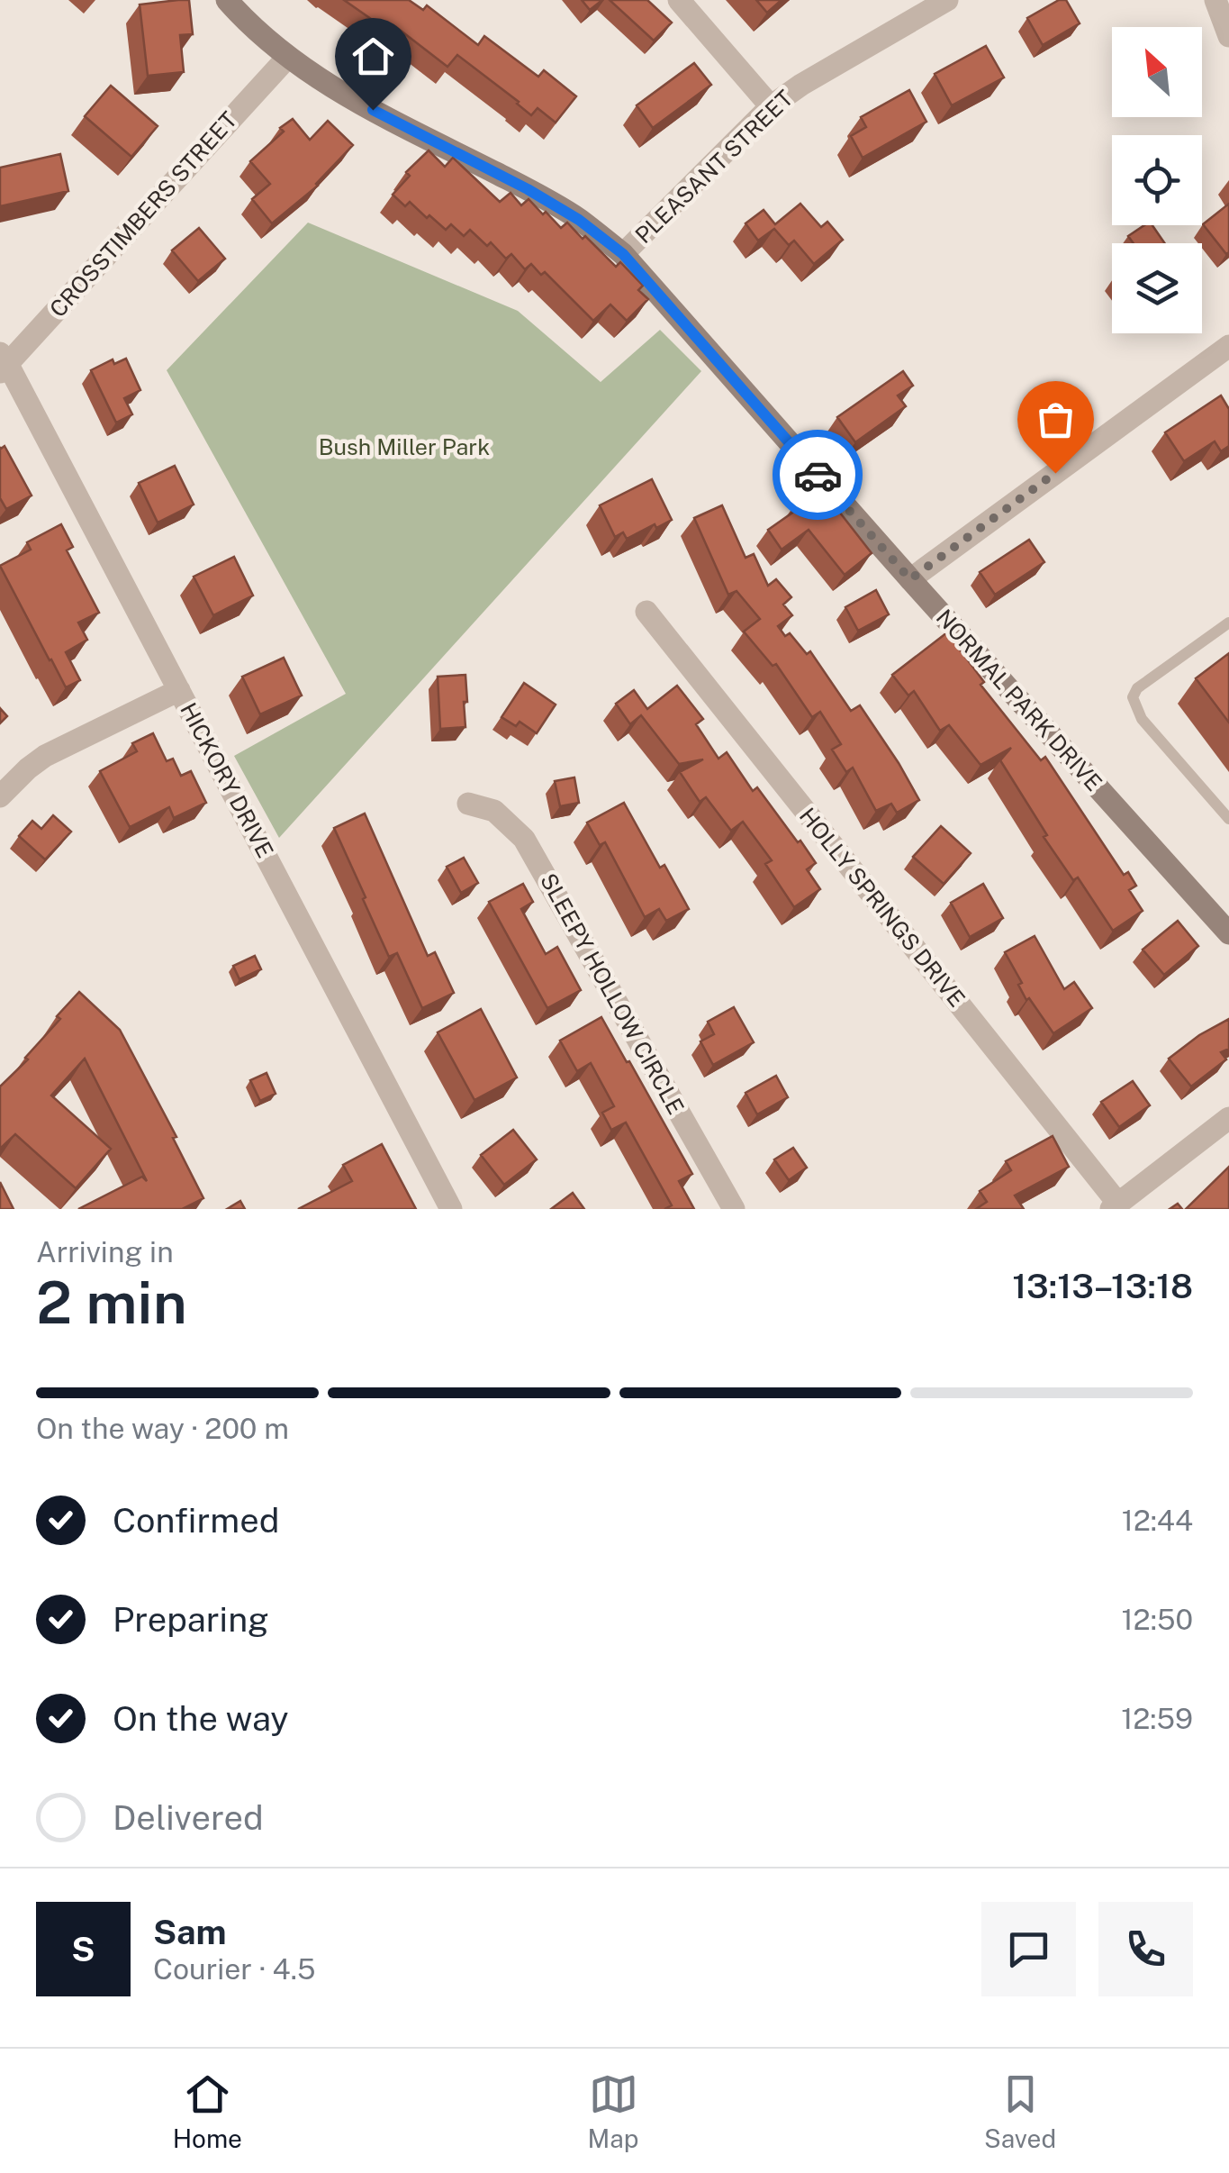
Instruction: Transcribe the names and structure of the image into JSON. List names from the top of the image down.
{
  "streets": {
    "street": [
      "PLEASANT STREET",
      "CROSSTIMBERS STREET",
      "NORMAL PARK DRIVE",
      "HICKORY DRIVE",
      "HOLLY SPRINGS DRIVE",
      "SLEEPY HOLLOW CIRCLE"
    ]
  },
  "crossings": [
    ["PLEASANT STREET", "NORMAL PARK DRIVE"],
    ["CROSSTIMBERS STREET", "NORMAL PARK DRIVE"],
    ["CROSSTIMBERS STREET", "HICKORY DRIVE"]
  ],
  "parks": ["Bush Miller Park"],
  "north": "top left",
  "page": {
    "heading": ["2 min", "Arriving in", "13:13–13:18"],
    "panel": ["Sam", "Courier · 4.5"],
    "bar": "On the way · 200 m",
    "list": [
      ["Confirmed", "12:44"],
      ["Preparing", "12:50"],
      ["On the way", "12:59"],
      "Delivered"
    ],
    "round": "S",
    "tabs": ["Home", "Map", "Saved"]
  }
}
